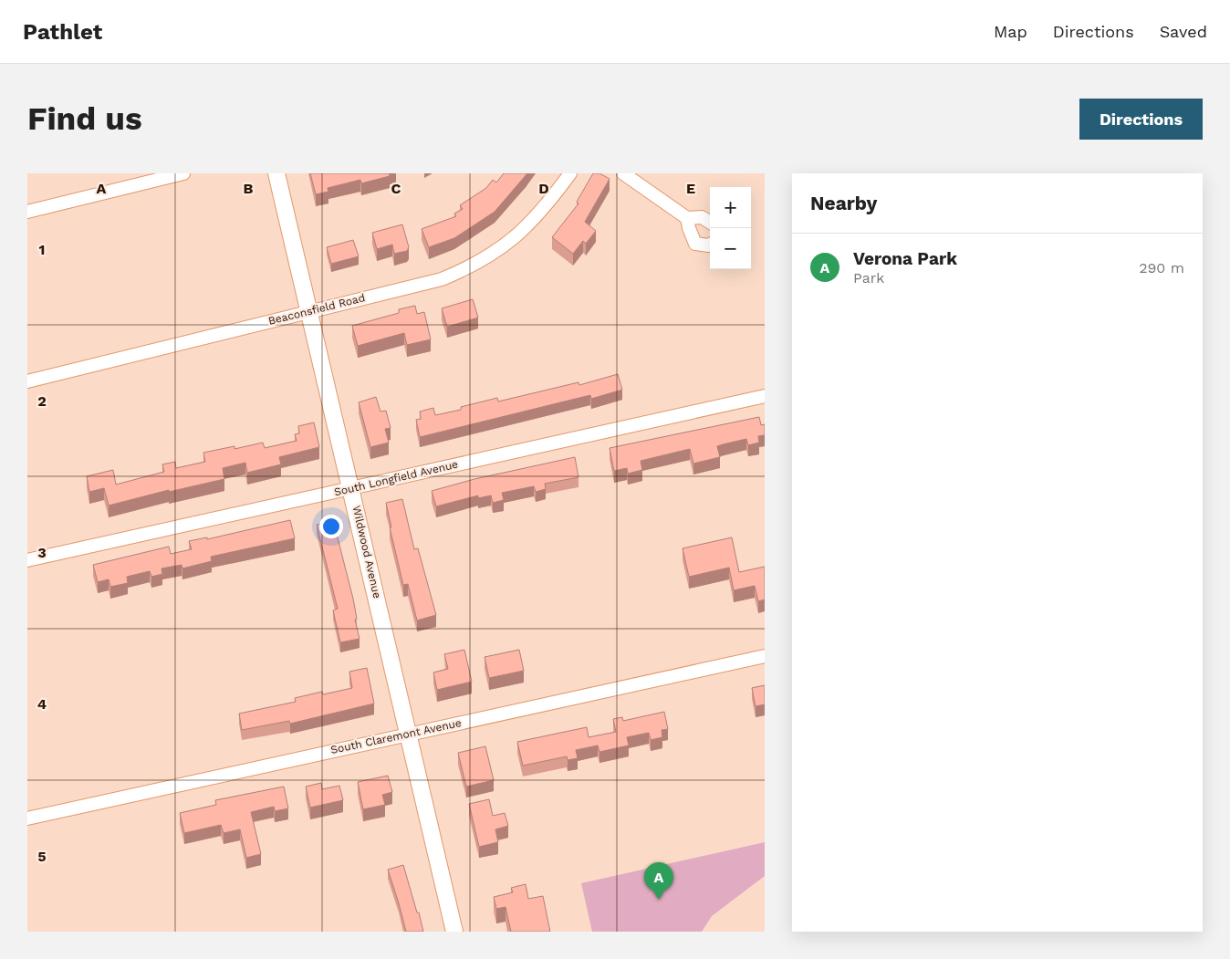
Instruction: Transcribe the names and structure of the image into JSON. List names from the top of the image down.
{
  "streets": {
    "street": [
      "Beaconsfield Road",
      "South Longfield Avenue",
      "Wildwood Avenue",
      "South Claremont Avenue"
    ]
  },
  "crossings": [
    ["Beaconsfield Road", "Wildwood Avenue"],
    ["South Longfield Avenue", "Wildwood Avenue"],
    ["Wildwood Avenue", "South Claremont Avenue"]
  ],
  "page": {
    "header": "Pathlet",
    "nav": ["Map", "Directions", "Saved"],
    "buttons": "Directions",
    "title": "Find us",
    "heading": "Nearby",
    "map_buttons": ["+", "−"],
    "list": [
      {
        "mark": "A",
        "name": "Verona Park",
        "note": "Park",
        "value": "290 m"
      }
    ],
    "pins": "A"
  },
  "grid": {
    "columns": [
      "A",
      "B",
      "C",
      "D",
      "E"
    ],
    "rows": [
      "1",
      "2",
      "3",
      "4",
      "5"
    ]
  }
}
